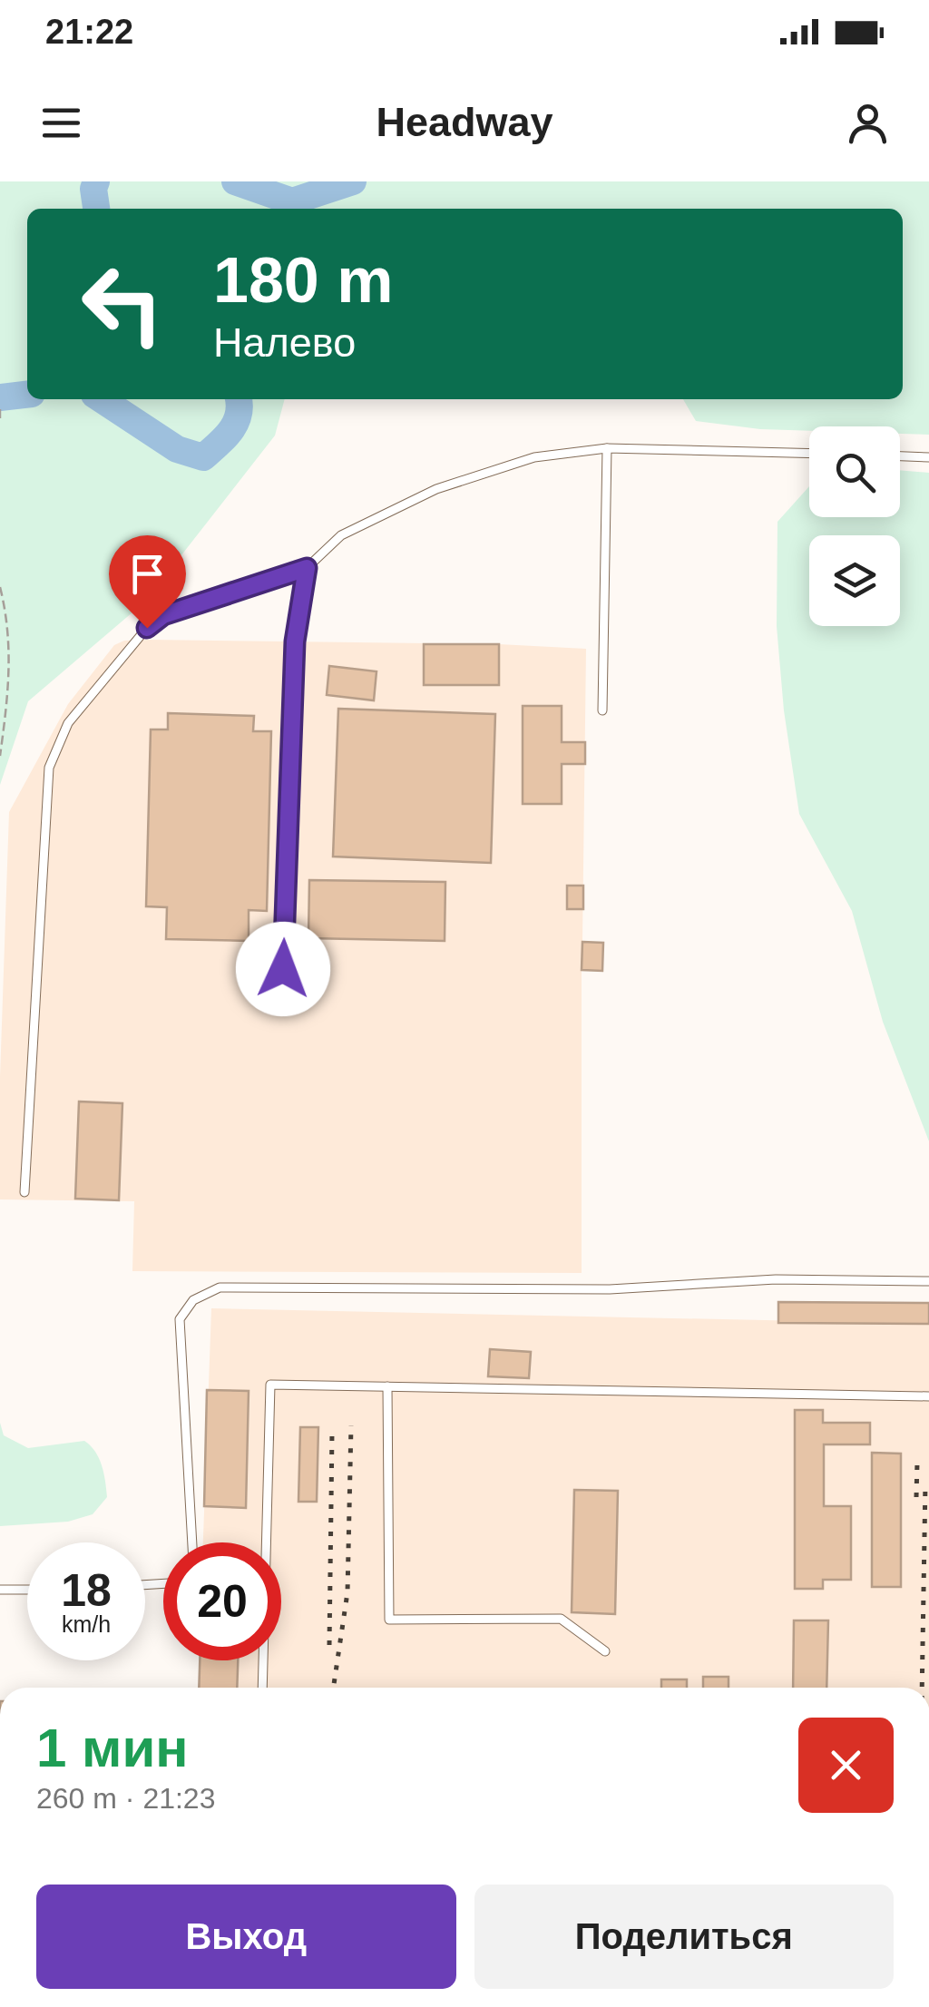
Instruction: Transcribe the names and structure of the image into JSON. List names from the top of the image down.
{
  "page": {
    "status": "21:22",
    "header": "Headway",
    "turn": ["180 m", "Налево"],
    "speed": "18 km/h",
    "limit": "20",
    "heading": ["1 мин", "260 m · 21:23"],
    "buttons": ["Выход", "Поделиться"]
  }
}
